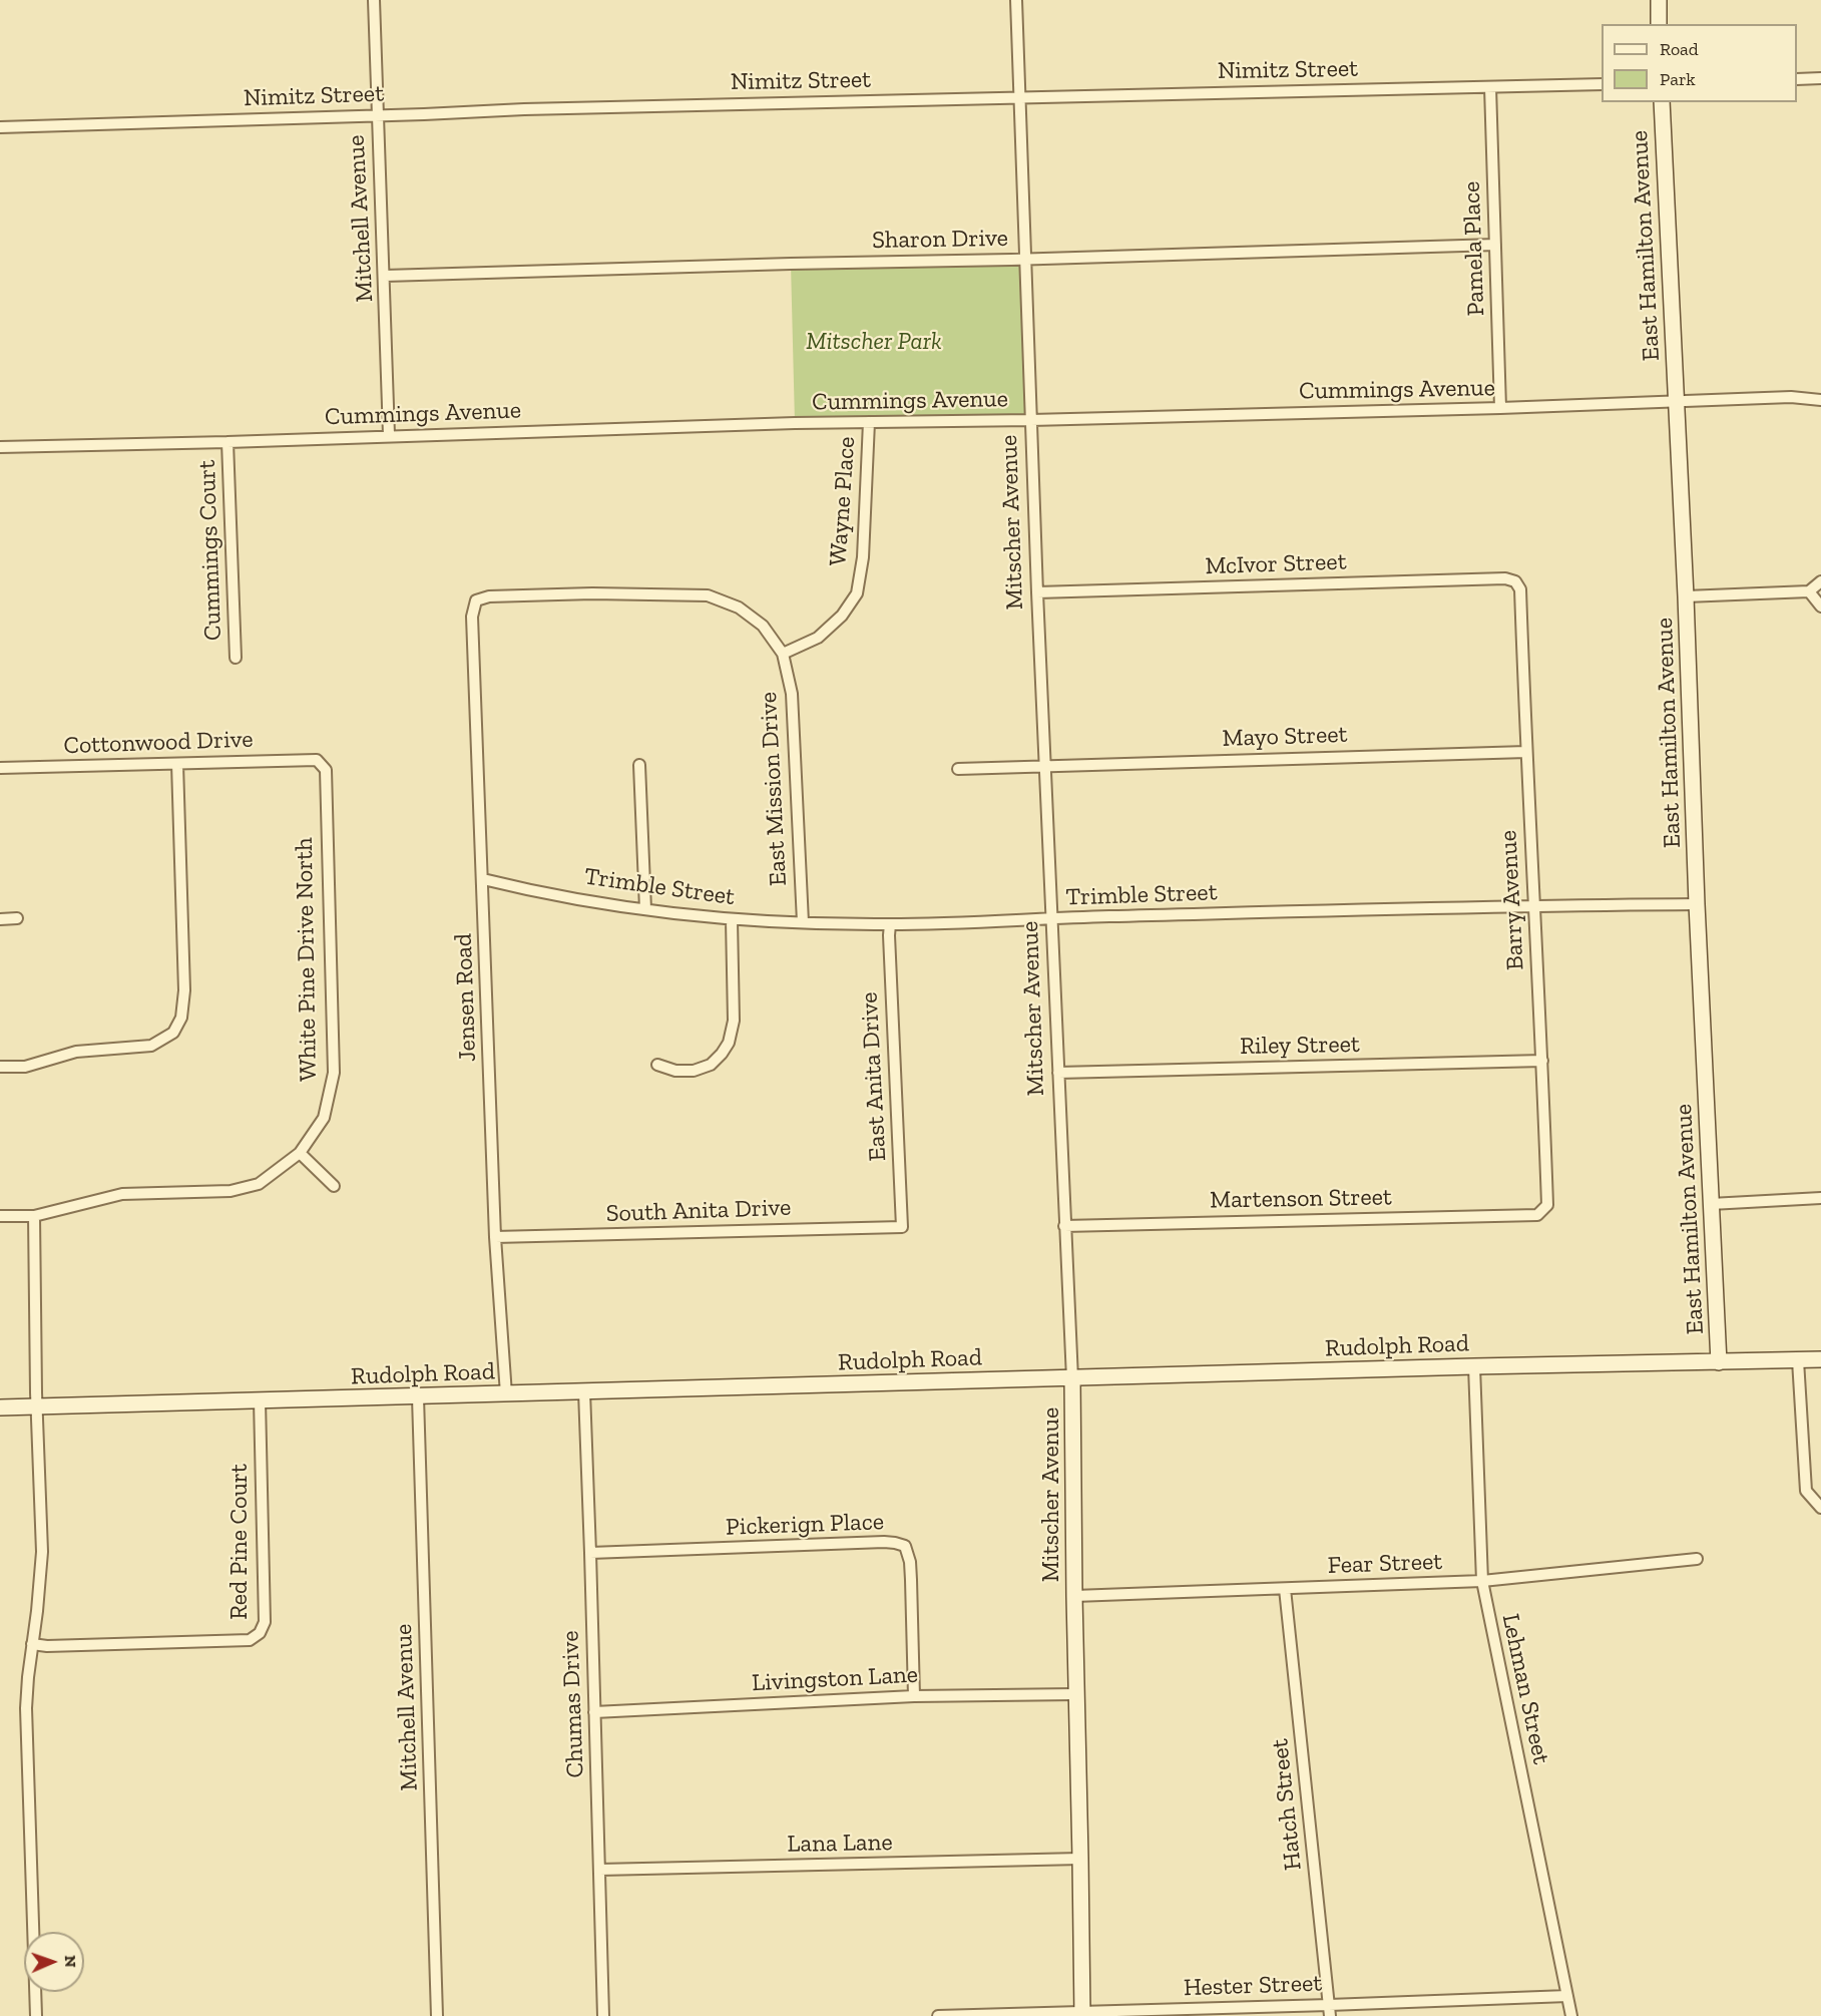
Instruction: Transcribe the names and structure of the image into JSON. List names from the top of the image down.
{
  "streets": {
    "street": [
      "Nimitz Street",
      "Mitchell Avenue",
      "Sharon Drive",
      "East Hamilton Avenue",
      "Pamela Place",
      "Cummings Avenue",
      "Wayne Place",
      "Mitscher Avenue",
      "Cummings Court",
      "McIvor Street",
      "Mayo Street",
      "Cottonwood Drive",
      "East Mission Drive",
      "Trimble Street",
      "Barry Avenue",
      "White Pine Drive North",
      "Jensen Road",
      "Riley Street",
      "East Anita Drive",
      "Martenson Street",
      "South Anita Drive",
      "Rudolph Road",
      "Pickerign Place",
      "Red Pine Court",
      "Fear Street",
      "Livingston Lane",
      "Lehman Street",
      "Chumas Drive",
      "Hatch Street",
      "Lana Lane",
      "Hester Street"
    ]
  },
  "crossings": [
    ["Nimitz Street", "Mitchell Avenue"],
    ["Nimitz Street", "Pamela Place"],
    ["Nimitz Street", "Mitscher Avenue"],
    ["Mitchell Avenue", "Sharon Drive"],
    ["Mitchell Avenue", "Cummings Avenue"],
    ["Mitchell Avenue", "Rudolph Road"],
    ["Sharon Drive", "Pamela Place"],
    ["Sharon Drive", "Mitscher Avenue"],
    ["East Hamilton Avenue", "Cummings Avenue"],
    ["East Hamilton Avenue", "Trimble Street"],
    ["East Hamilton Avenue", "Rudolph Road"],
    ["Pamela Place", "Cummings Avenue"],
    ["Cummings Avenue", "Wayne Place"],
    ["Cummings Avenue", "Mitscher Avenue"],
    ["Cummings Avenue", "Cummings Court"],
    ["Wayne Place", "East Mission Drive"],
    ["Wayne Place", "Jensen Road"],
    ["Mitscher Avenue", "McIvor Street"],
    ["Mitscher Avenue", "Mayo Street"],
    ["Mitscher Avenue", "Trimble Street"],
    ["Mitscher Avenue", "Riley Street"],
    ["Mitscher Avenue", "Martenson Street"],
    ["Mitscher Avenue", "Rudolph Road"],
    ["Mitscher Avenue", "Fear Street"],
    ["Mitscher Avenue", "Livingston Lane"],
    ["Mitscher Avenue", "Lana Lane"],
    ["Mitscher Avenue", "Hester Street"],
    ["McIvor Street", "Barry Avenue"],
    ["Mayo Street", "Barry Avenue"],
    ["Cottonwood Drive", "White Pine Drive North"],
    ["East Mission Drive", "Trimble Street"],
    ["East Mission Drive", "Jensen Road"],
    ["Trimble Street", "Barry Avenue"],
    ["Trimble Street", "Jensen Road"],
    ["Trimble Street", "East Anita Drive"],
    ["Barry Avenue", "Riley Street"],
    ["Barry Avenue", "Martenson Street"],
    ["Jensen Road", "South Anita Drive"],
    ["Jensen Road", "Rudolph Road"],
    ["East Anita Drive", "South Anita Drive"],
    ["Rudolph Road", "Red Pine Court"],
    ["Rudolph Road", "Lehman Street"],
    ["Rudolph Road", "Chumas Drive"],
    ["Pickerign Place", "Livingston Lane"],
    ["Pickerign Place", "Chumas Drive"],
    ["Fear Street", "Lehman Street"],
    ["Fear Street", "Hatch Street"],
    ["Livingston Lane", "Chumas Drive"],
    ["Lehman Street", "Hester Street"],
    ["Chumas Drive", "Lana Lane"],
    ["Hatch Street", "Hester Street"]
  ],
  "parks": ["Mitscher Park"],
  "legend": ["Road", "Park"],
  "north": "right"
}
